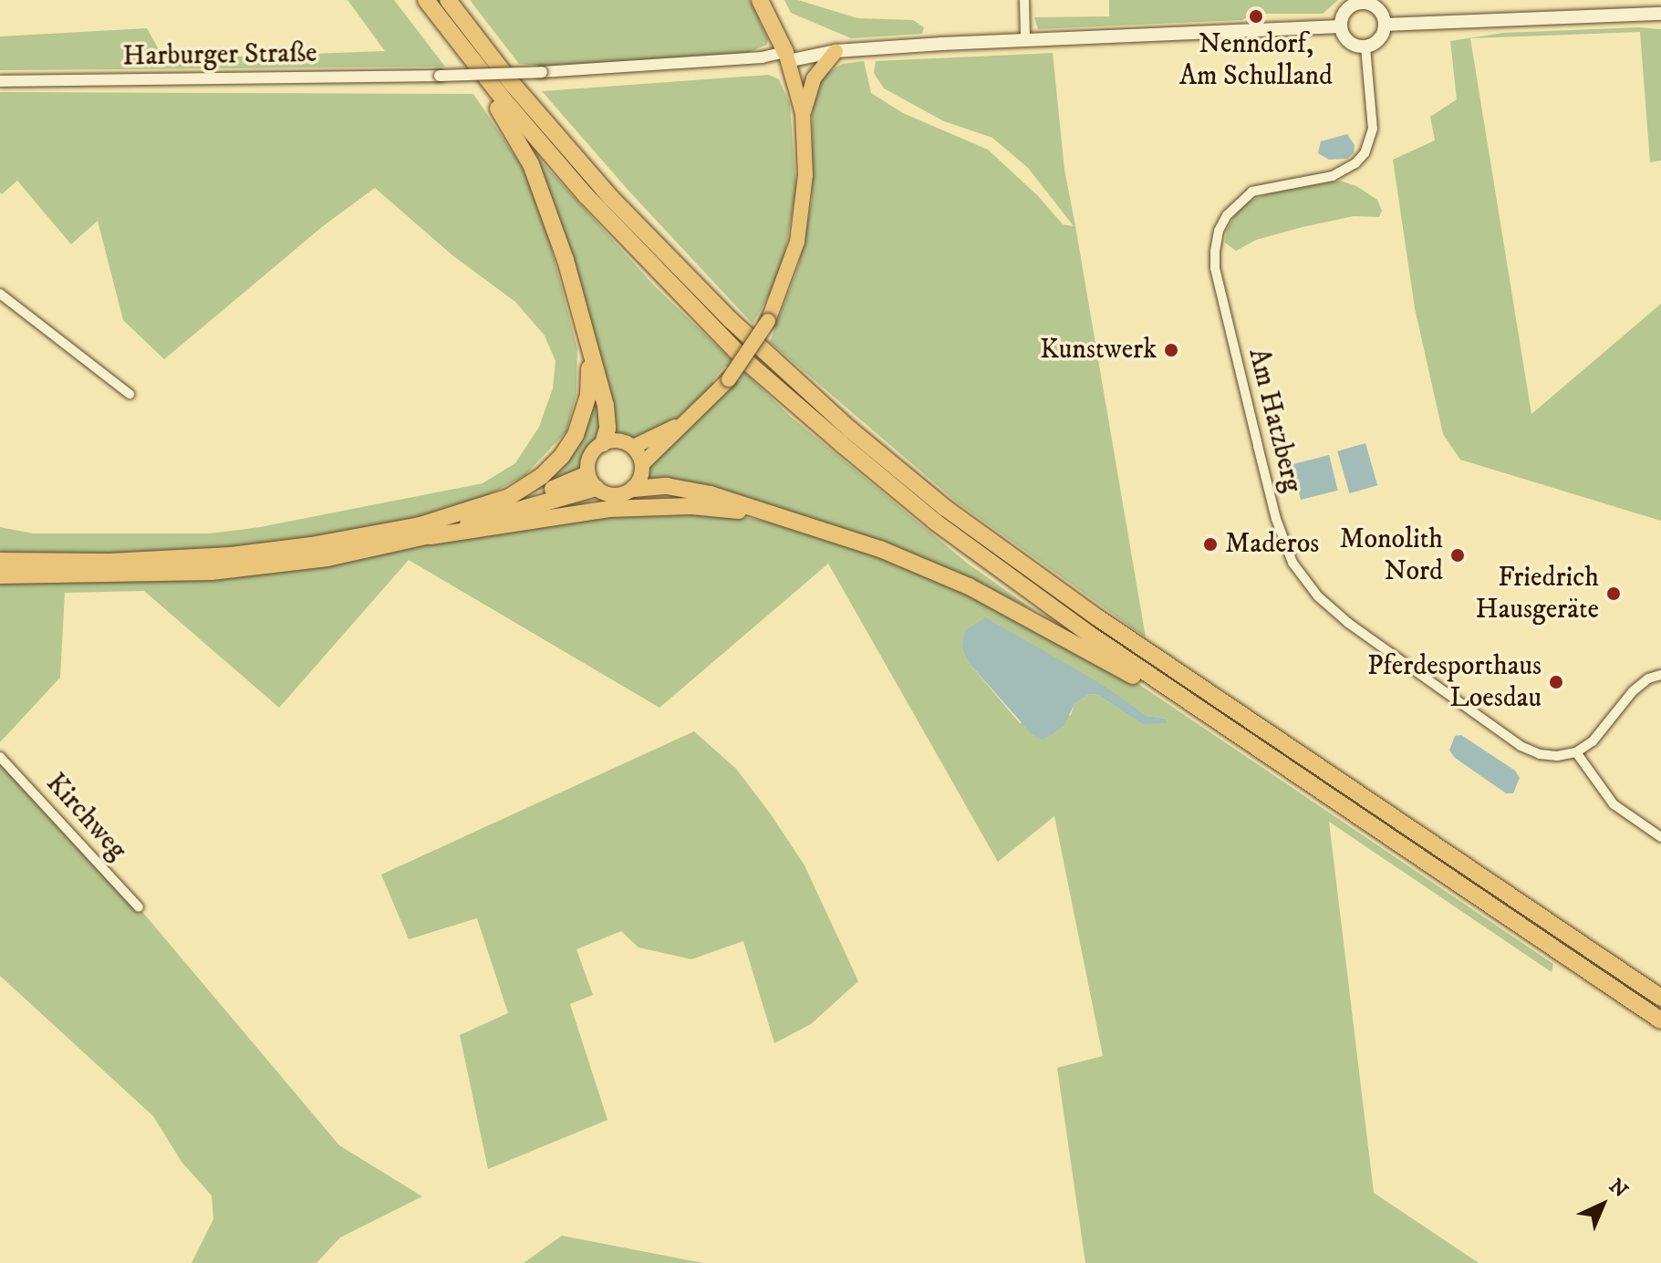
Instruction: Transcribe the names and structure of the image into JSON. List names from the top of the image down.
{
  "streets": {
    "street": ["Harburger Straße", "Am Hatzberg", "Kirchweg"]
  },
  "places": [
    "Nenndorf, Am Schulland",
    "Kunstwerk",
    "Maderos",
    "Monolith Nord",
    "Friedrich Hausgeräte",
    "Pferdesporthaus Loesdau"
  ],
  "north": "top right"
}
